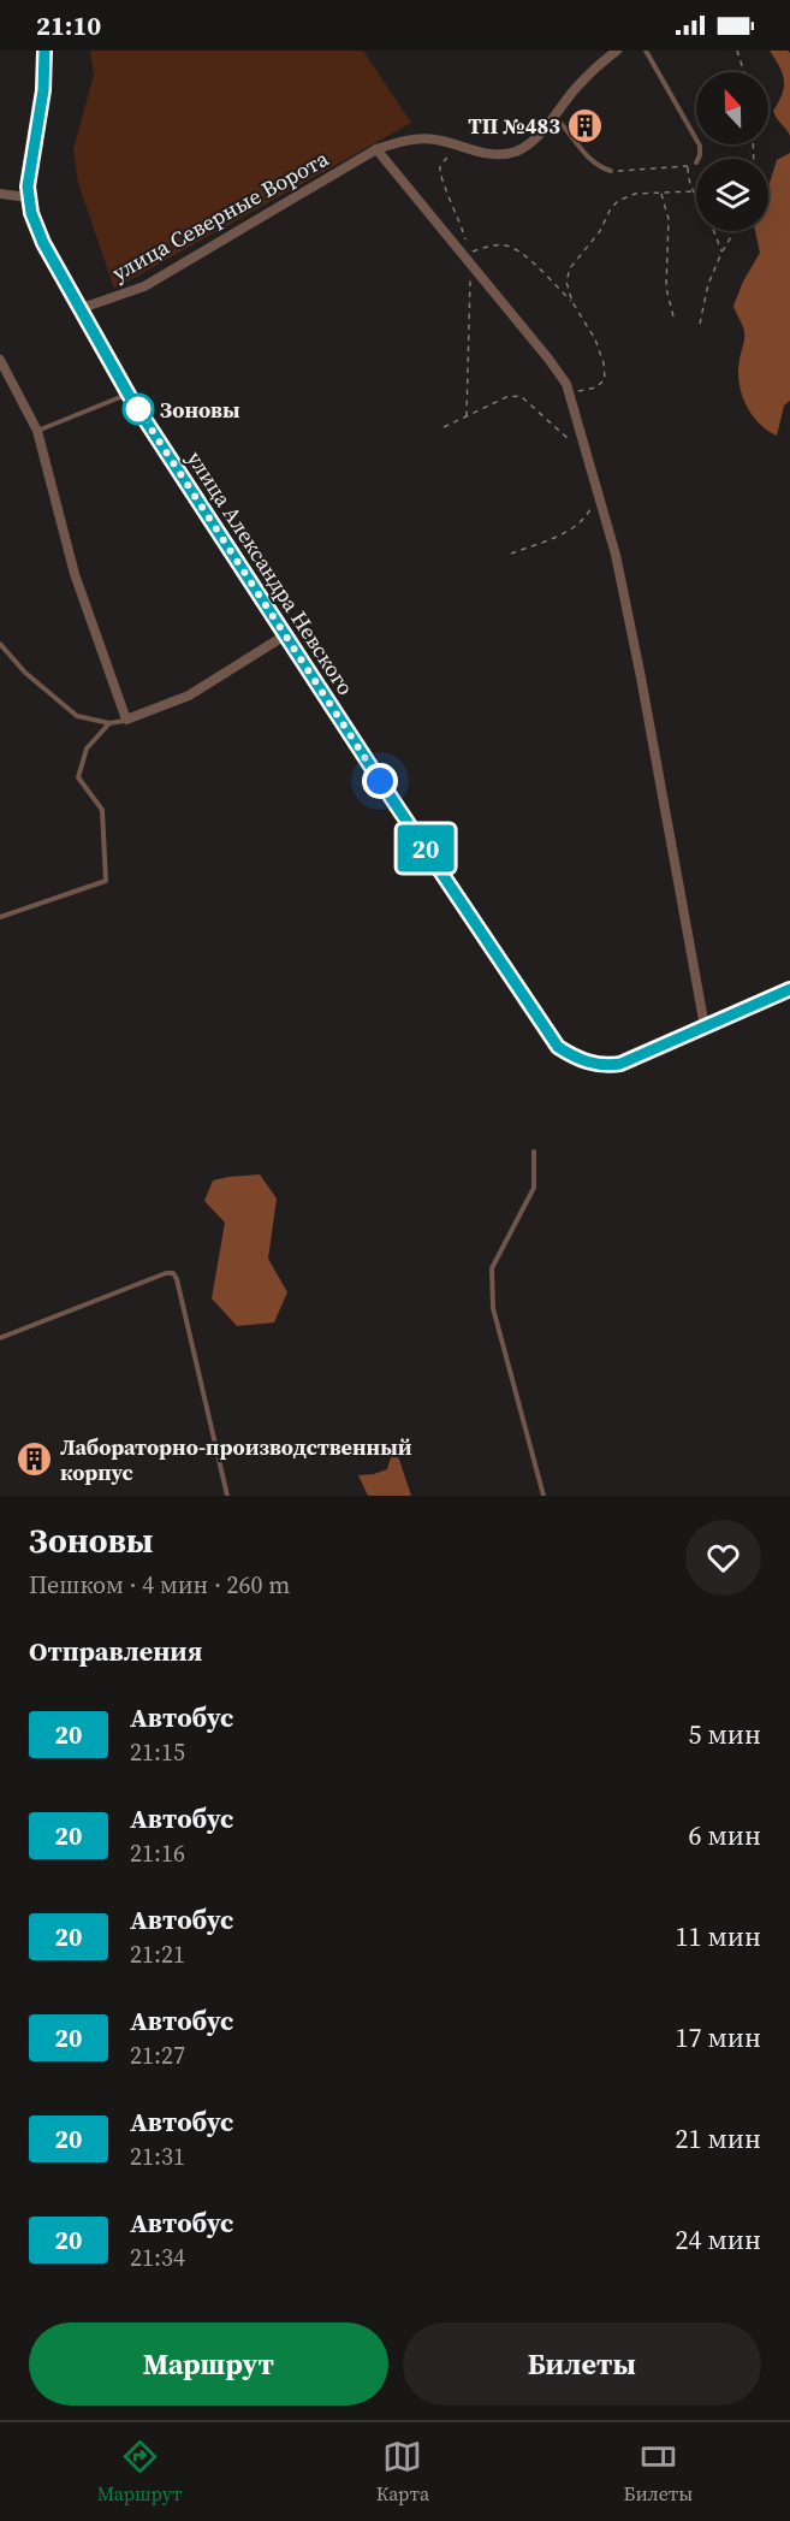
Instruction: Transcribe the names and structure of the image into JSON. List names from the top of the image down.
{
  "streets": {
    "street": ["улица Северные Ворота", "улица Александра Невского"]
  },
  "crossings": [
    ["улица Северные Ворота", "улица Александра Невского"]
  ],
  "places": {
    "building": ["ТП №483", "Лабораторно-производственный корпус"],
    "other": ["Зоновы"]
  },
  "lines": ["bus line 20"],
  "north": "top",
  "page": {
    "status": "21:10",
    "on_map": "20",
    "heading": [
      ["Зоновы", "Пешком · 4 мин · 260 m"],
      "Отправления"
    ],
    "list": [
      {
        "mark": "20",
        "name": "Автобус",
        "note": "21:15",
        "value": "5 мин"
      },
      {
        "mark": "20",
        "name": "Автобус",
        "note": "21:16",
        "value": "6 мин"
      },
      {
        "mark": "20",
        "name": "Автобус",
        "note": "21:21",
        "value": "11 мин"
      },
      {
        "mark": "20",
        "name": "Автобус",
        "note": "21:27",
        "value": "17 мин"
      },
      {
        "mark": "20",
        "name": "Автобус",
        "note": "21:31",
        "value": "21 мин"
      },
      {
        "mark": "20",
        "name": "Автобус",
        "note": "21:34",
        "value": "24 мин"
      }
    ],
    "buttons": ["Маршрут", "Билеты"],
    "tabs": ["Маршрут", "Карта", "Билеты"]
  }
}
